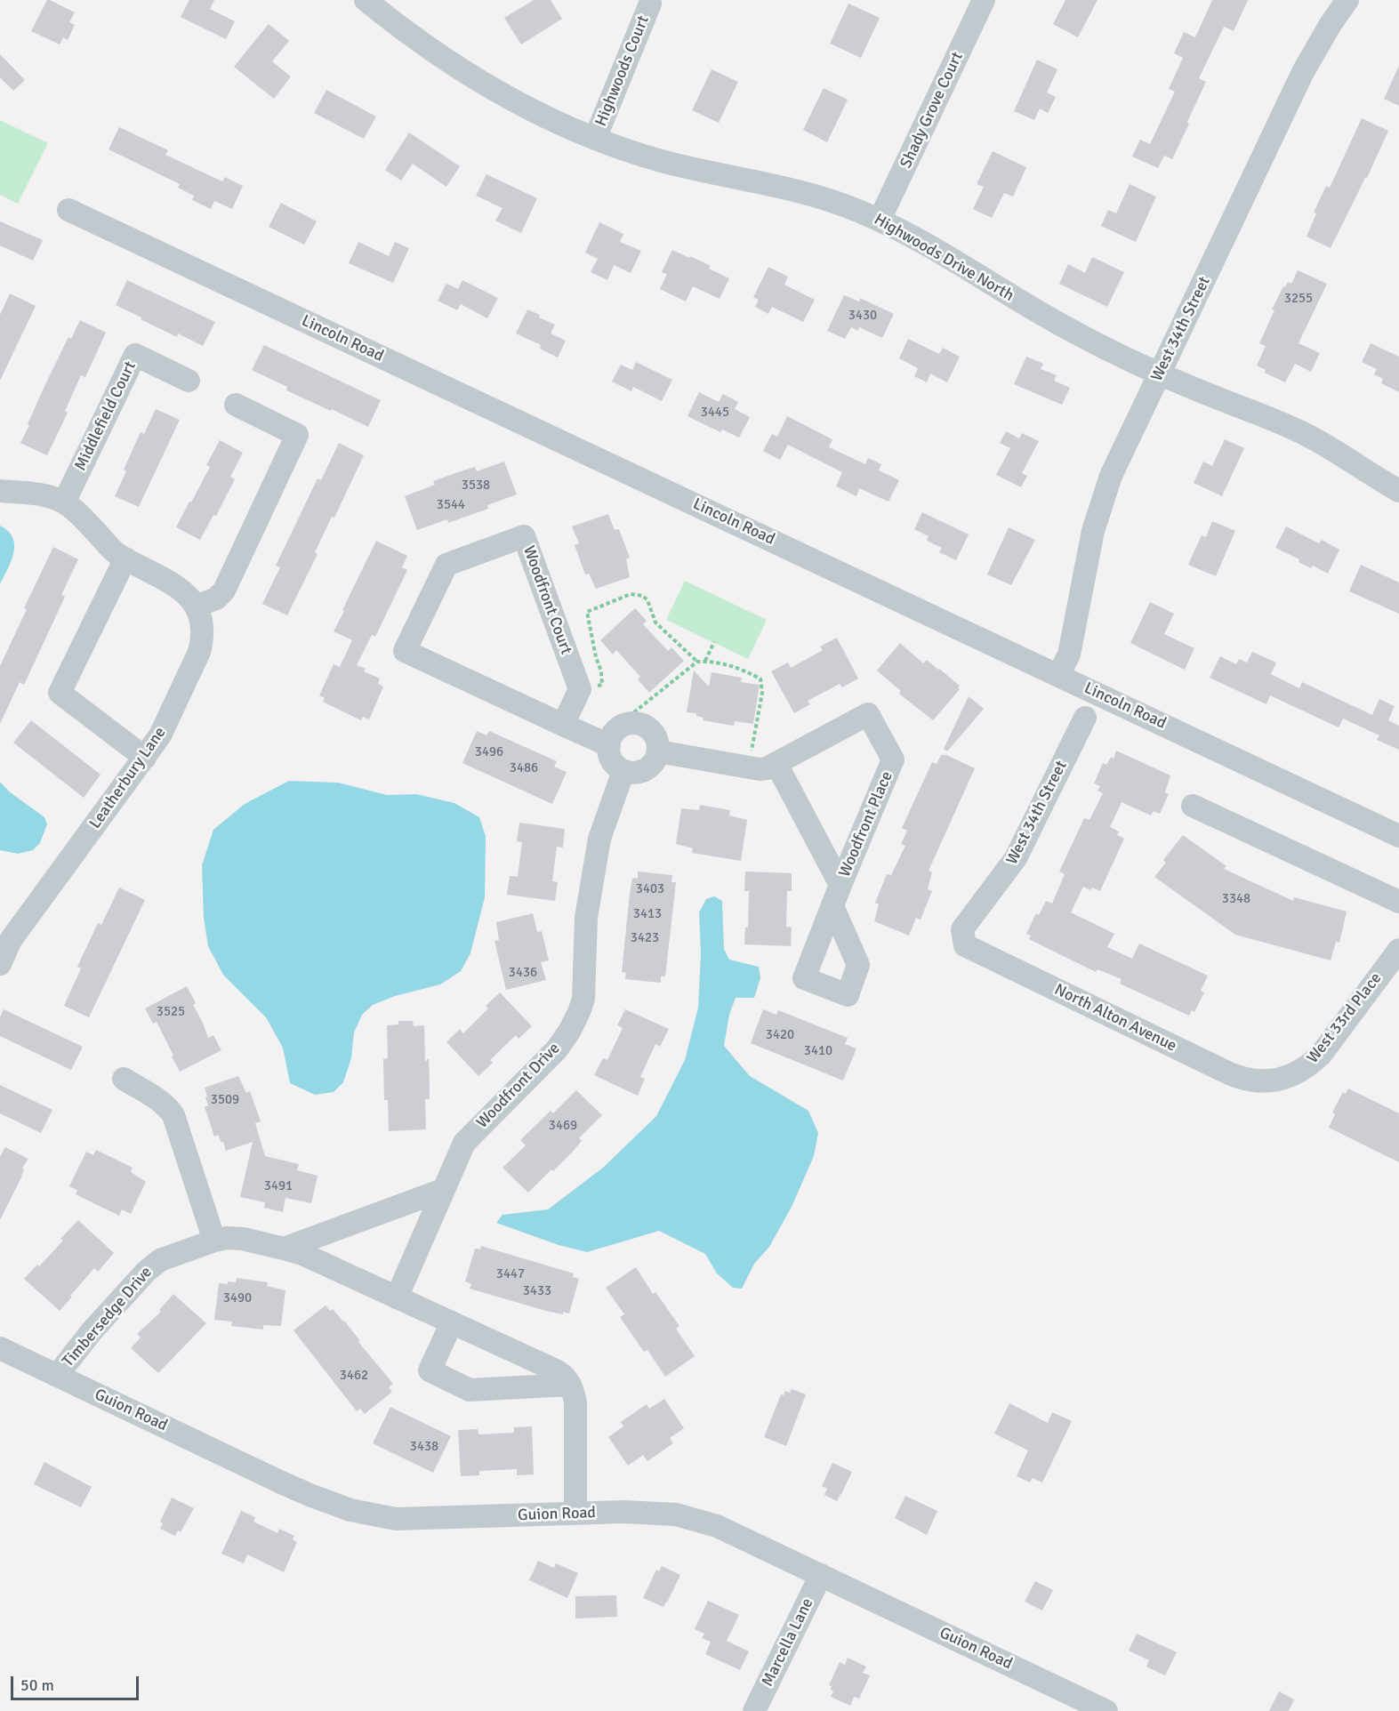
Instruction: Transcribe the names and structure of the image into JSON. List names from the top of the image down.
{
  "streets": {
    "street": [
      "Highwoods Court",
      "Shady Grove Court",
      "Highwoods Drive North",
      "West 34th Street",
      "Lincoln Road",
      "Middlefield Court",
      "Woodfront Court",
      "Leatherbury Lane",
      "Woodfront Place",
      "North Alton Avenue",
      "West 33rd Place",
      "Woodfront Drive",
      "Timbersedge Drive",
      "Guion Road",
      "Marcella Lane"
    ]
  },
  "crossings": [
    ["Highwoods Court", "Highwoods Drive North"],
    ["Shady Grove Court", "Highwoods Drive North"],
    ["Highwoods Drive North", "West 34th Street"],
    ["West 34th Street", "Lincoln Road"],
    ["West 34th Street", "North Alton Avenue"],
    ["Woodfront Court", "Woodfront Place"],
    ["Woodfront Court", "Woodfront Drive"],
    ["Woodfront Place", "Woodfront Drive"],
    ["North Alton Avenue", "West 33rd Place"],
    ["Woodfront Drive", "Timbersedge Drive"],
    ["Timbersedge Drive", "Guion Road"],
    ["Guion Road", "Marcella Lane"]
  ],
  "house_numbers": [
    "3255",
    "3430",
    "3445",
    "3538",
    "3544",
    "3496",
    "3486",
    "3403",
    "3348",
    "3413",
    "3423",
    "3436",
    "3525",
    "3420",
    "3410",
    "3509",
    "3469",
    "3491",
    "3447",
    "3433",
    "3490",
    "3462",
    "3438"
  ],
  "scale_bar": "50 m"
}
